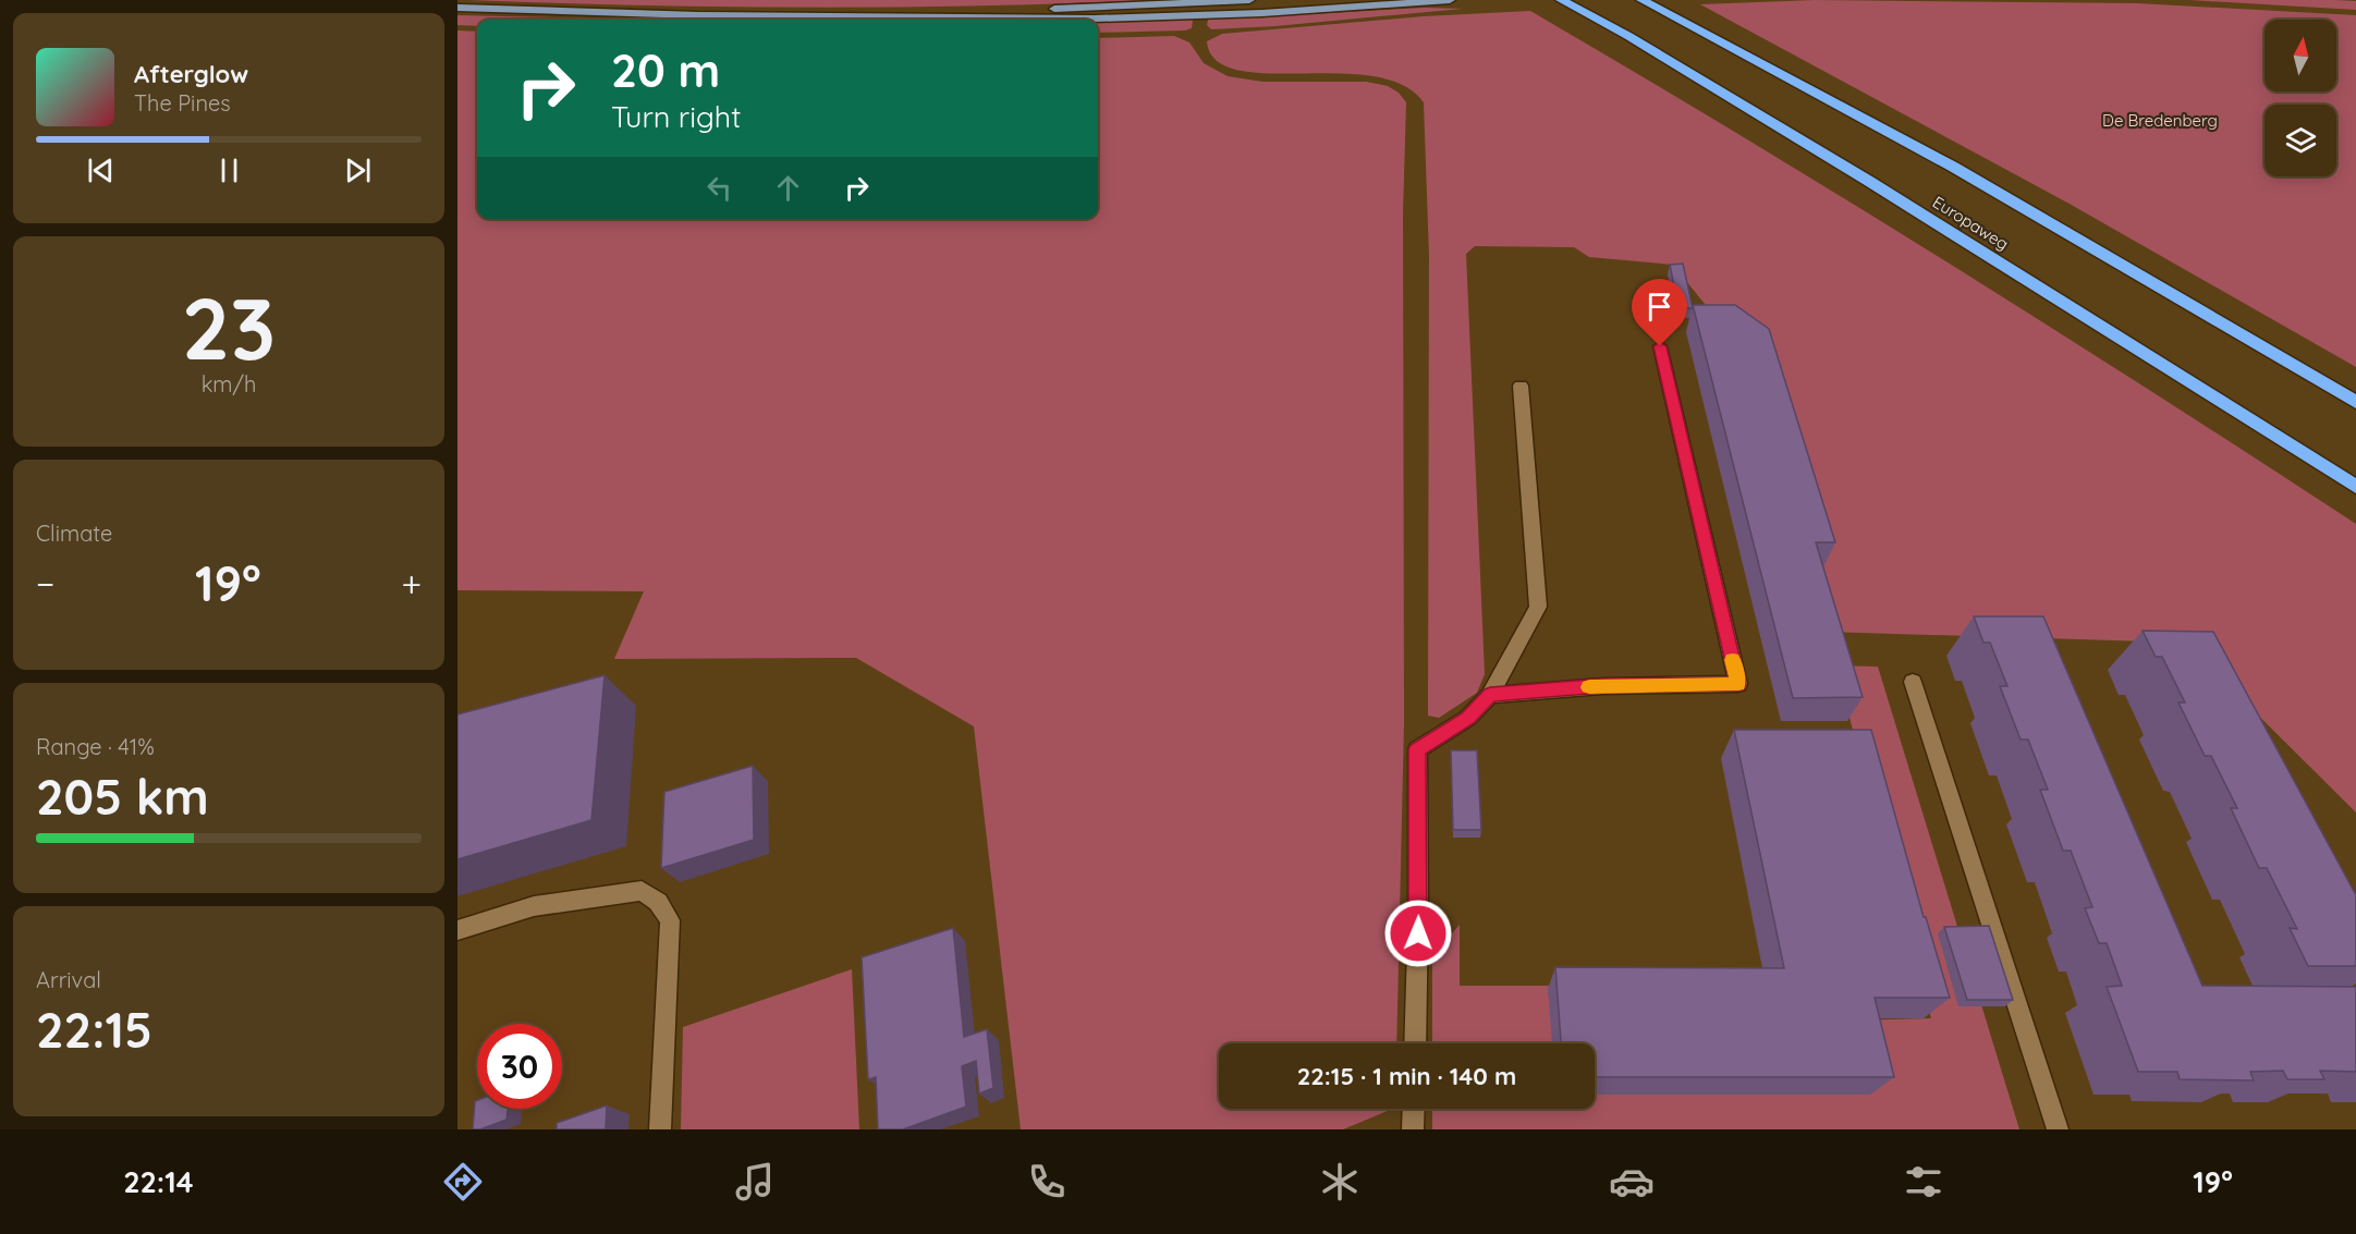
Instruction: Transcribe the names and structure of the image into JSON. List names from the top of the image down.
{
  "streets": {
    "highway": ["Europaweg"]
  },
  "parks": ["De Bredenberg"],
  "north": "top",
  "page": {
    "turn": ["20 m", "Turn right"],
    "song": ["Afterglow", "The Pines"],
    "tile": [
      ["23", "km/h"],
      "Climate",
      ["Range · 41%", "205 km"],
      ["Arrival", "22:15"]
    ],
    "heat": ["−", "19°", "+"],
    "limit": "30",
    "trip": "22:15 · 1 min · 140 m",
    "tabs": ["22:14", "19°"]
  }
}
